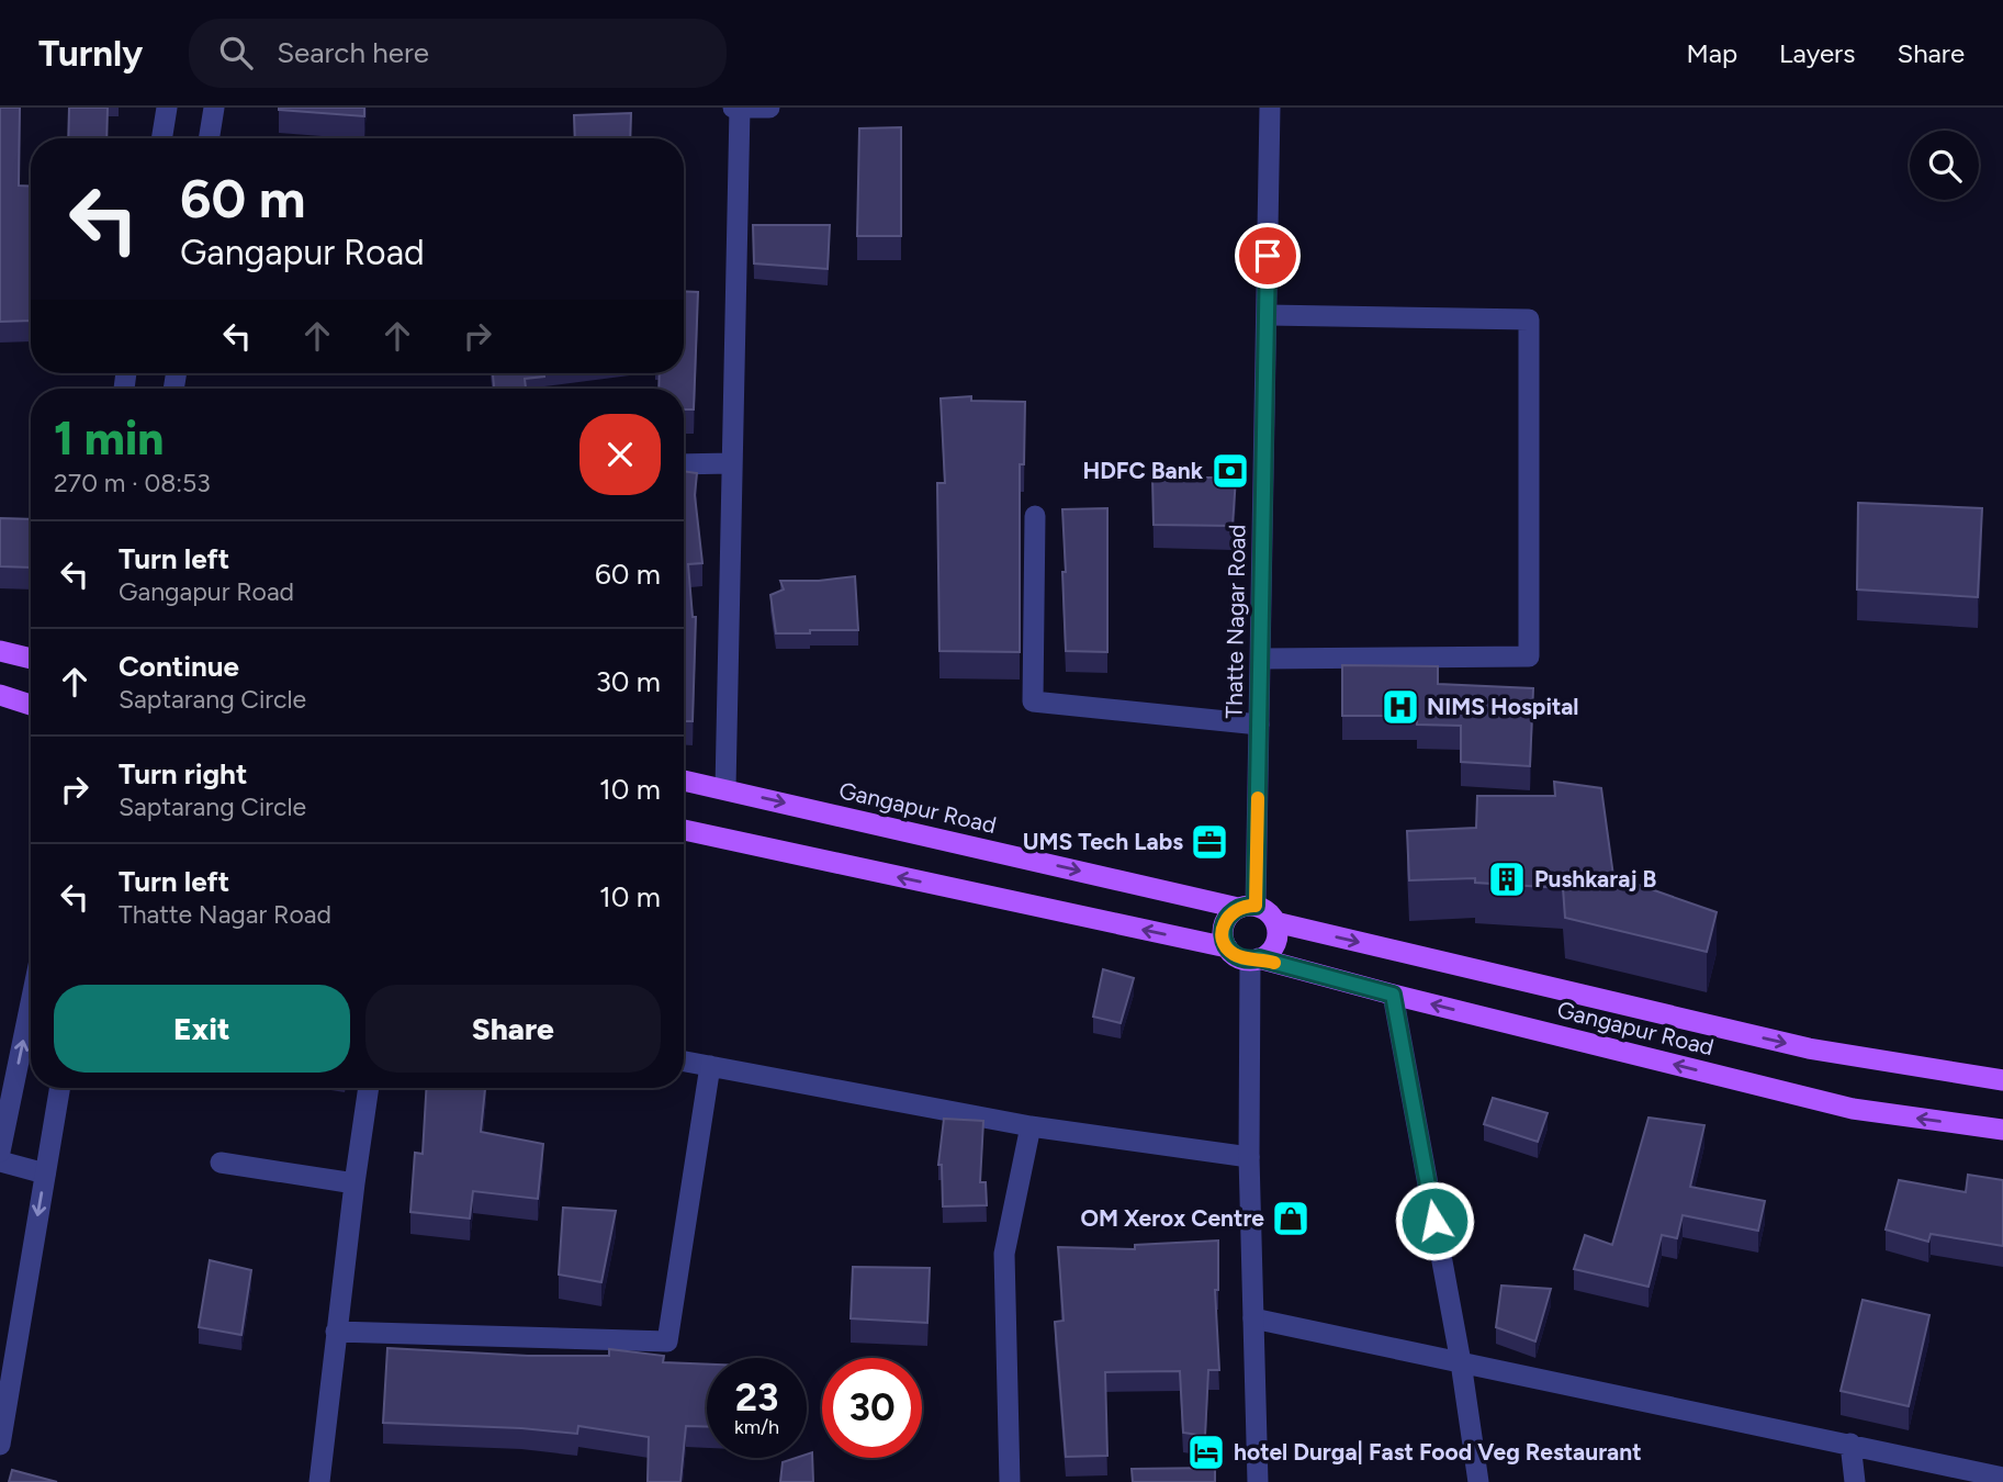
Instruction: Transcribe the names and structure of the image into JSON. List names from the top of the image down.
{
  "streets": {
    "main road": ["Gangapur Road"],
    "street": ["Thatte Nagar Road"]
  },
  "crossings": [
    ["Thatte Nagar Road", "Gangapur Road"]
  ],
  "places": {
    "bank": ["HDFC Bank"],
    "hospital": ["NIMS Hospital"],
    "office": ["UMS Tech Labs"],
    "building": ["Pushkaraj B"],
    "shop": ["OM Xerox Centre"],
    "hotel": ["hotel Durga| Fast Food Veg Restaurant"]
  },
  "page": {
    "header": "Turnly",
    "search": "Search here",
    "nav": ["Map", "Layers", "Share"],
    "turn": ["60 m", "Gangapur Road"],
    "heading": ["1 min", "270 m · 08:53"],
    "list": [
      {
        "name": "Turn left",
        "note": "Gangapur Road",
        "value": "60 m"
      },
      {
        "name": "Continue",
        "note": "Saptarang Circle",
        "value": "30 m"
      },
      {
        "name": "Turn right",
        "note": "Saptarang Circle",
        "value": "10 m"
      },
      {
        "name": "Turn left",
        "note": "Thatte Nagar Road",
        "value": "10 m"
      }
    ],
    "buttons": ["Exit", "Share"],
    "speed": "23 km/h",
    "limit": "30"
  }
}
